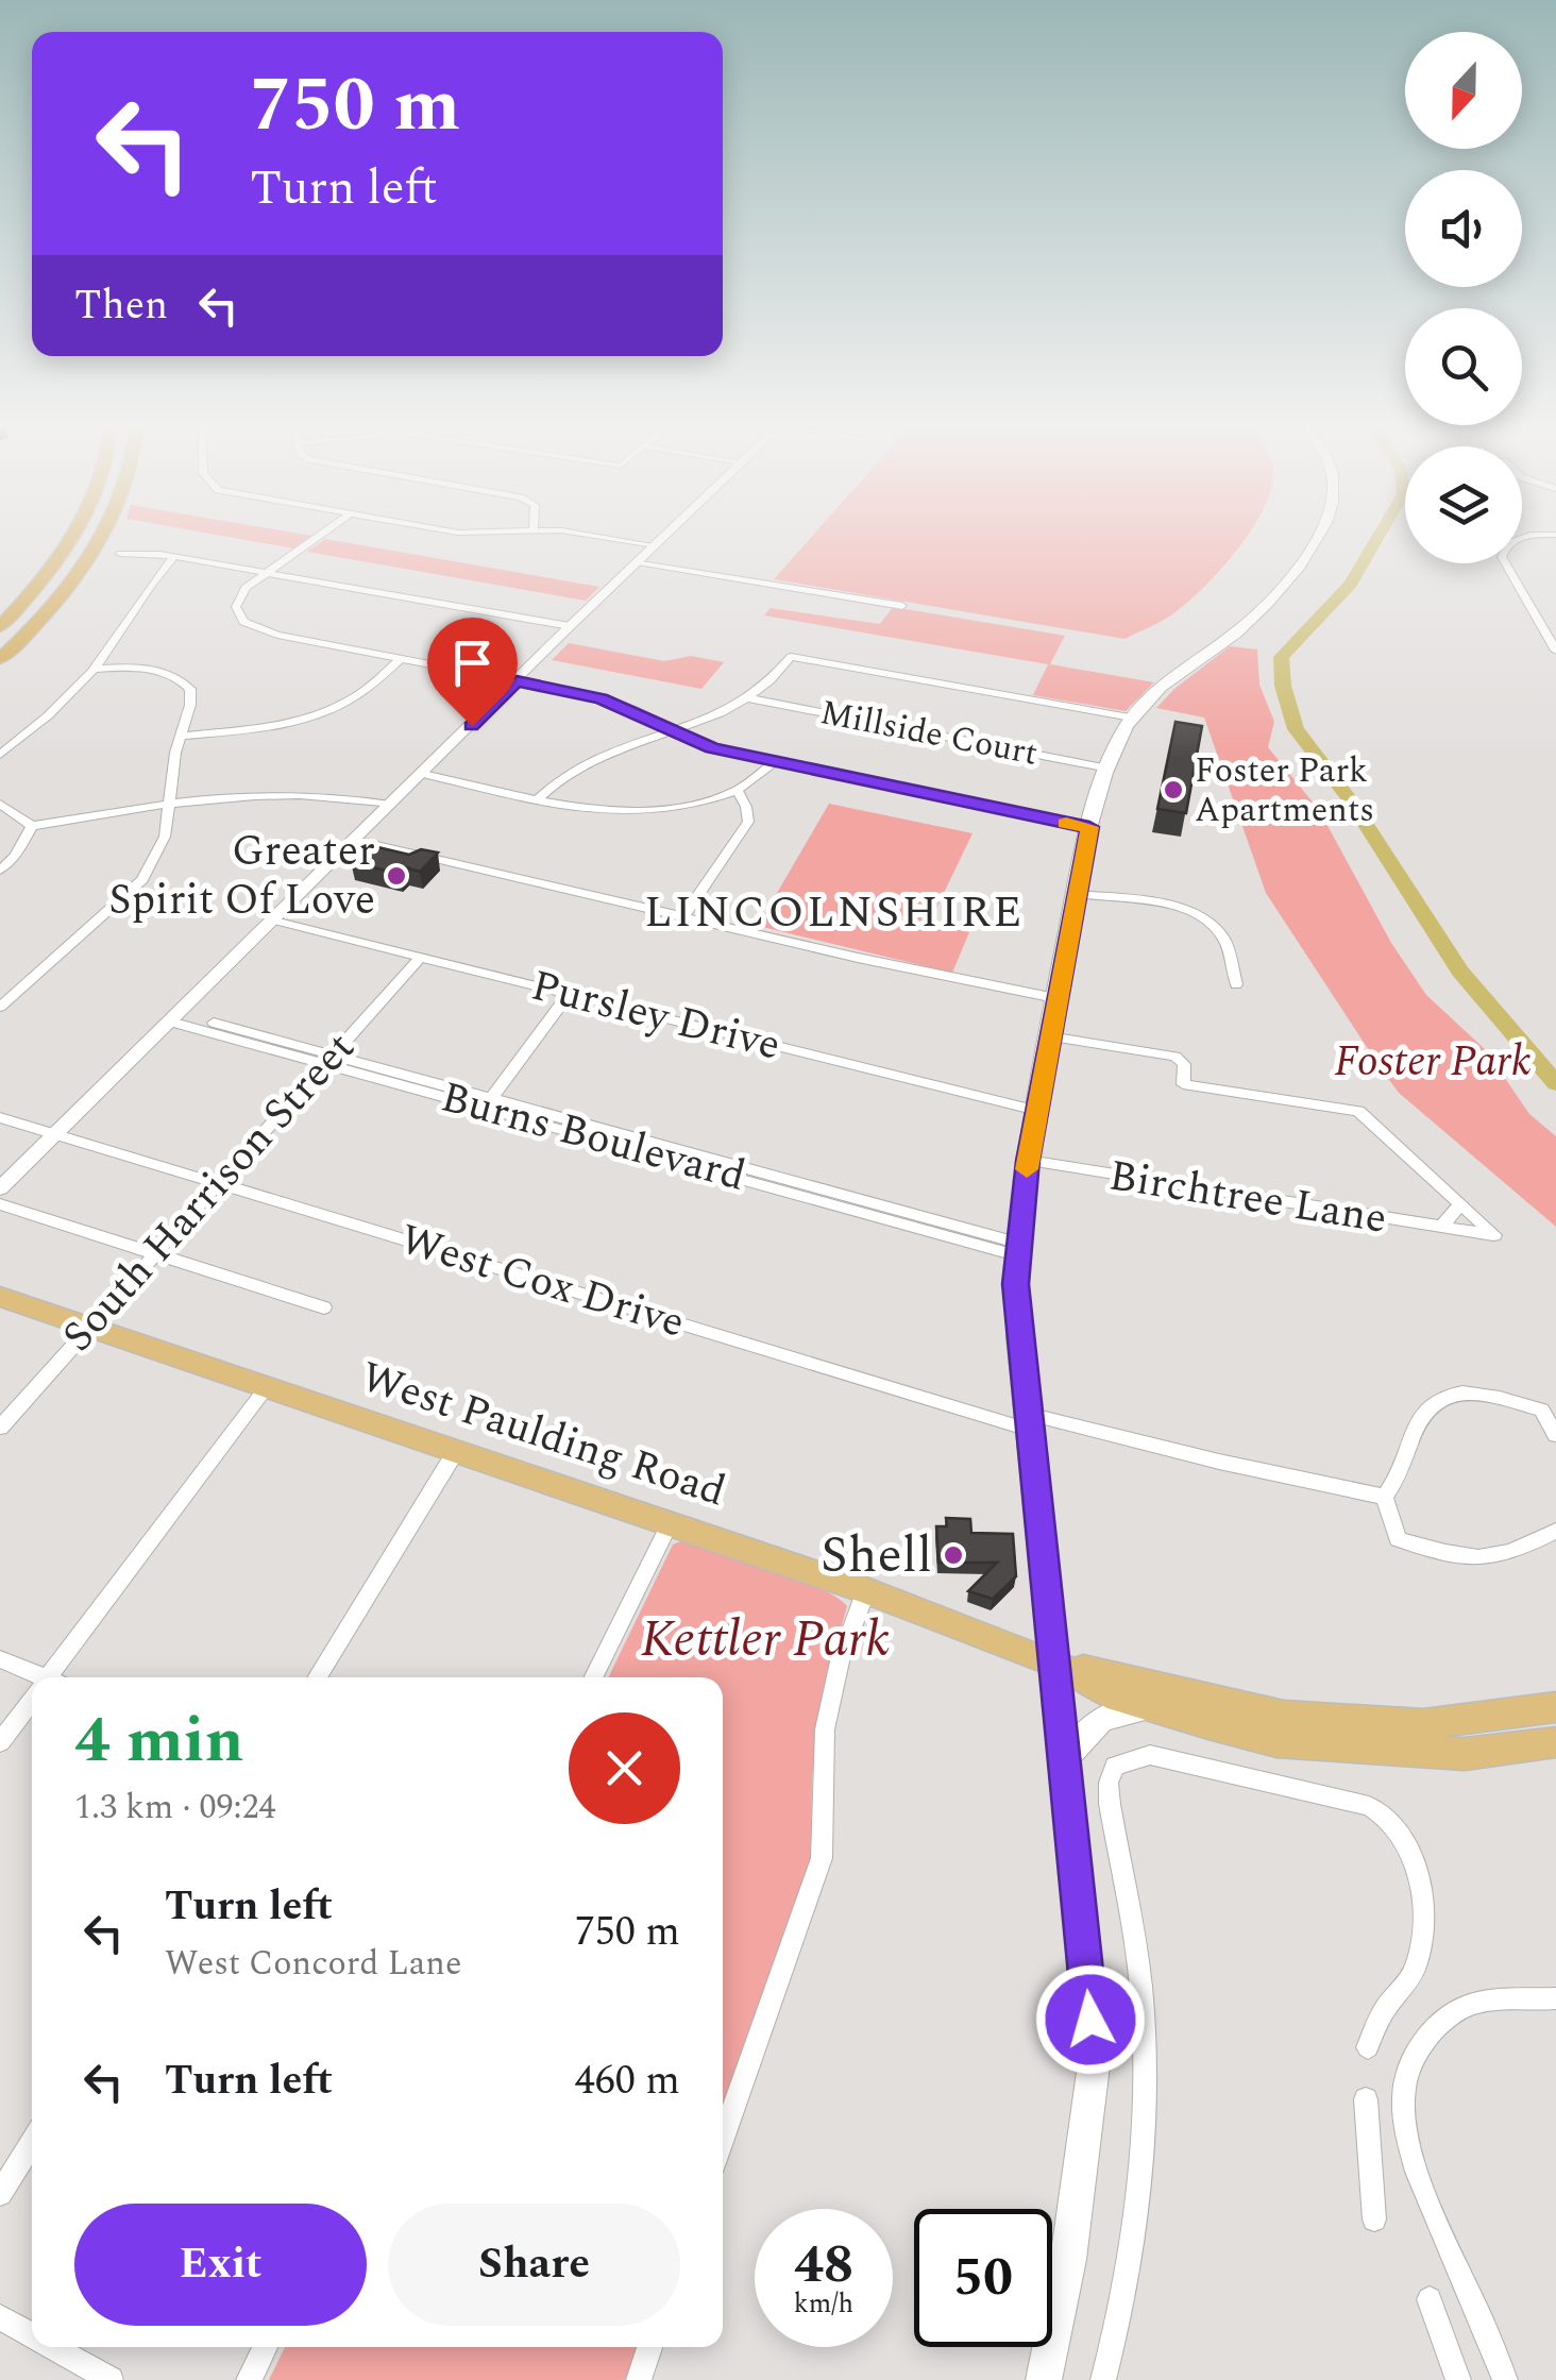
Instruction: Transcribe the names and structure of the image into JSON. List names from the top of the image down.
{
  "streets": {
    "main road": ["West Paulding Road"],
    "street": [
      "Millside Court",
      "Pursley Drive",
      "Burns Boulevard",
      "South Harrison Street",
      "Birchtree Lane",
      "West Cox Drive"
    ]
  },
  "crossings": [
    ["Pursley Drive", "South Harrison Street"],
    ["Burns Boulevard", "South Harrison Street"],
    ["South Harrison Street", "West Cox Drive"],
    ["South Harrison Street", "West Paulding Road"]
  ],
  "districts": ["LINCOLNSHIRE"],
  "parks": ["Foster Park", "Kettler Park"],
  "places": ["Foster Park Apartments", "Greater Spirit Of Love", "Shell"],
  "north": "bottom",
  "page": {
    "turn": ["750 m", "Turn left"],
    "then": "Then",
    "heading": ["4 min", "1.3 km · 09:24"],
    "list": [
      {
        "name": "Turn left",
        "note": "West Concord Lane",
        "value": "750 m"
      },
      {
        "name": "Turn left",
        "value": "460 m"
      }
    ],
    "buttons": ["Exit", "Share"],
    "speed": "48 km/h",
    "limit": "50"
  }
}
